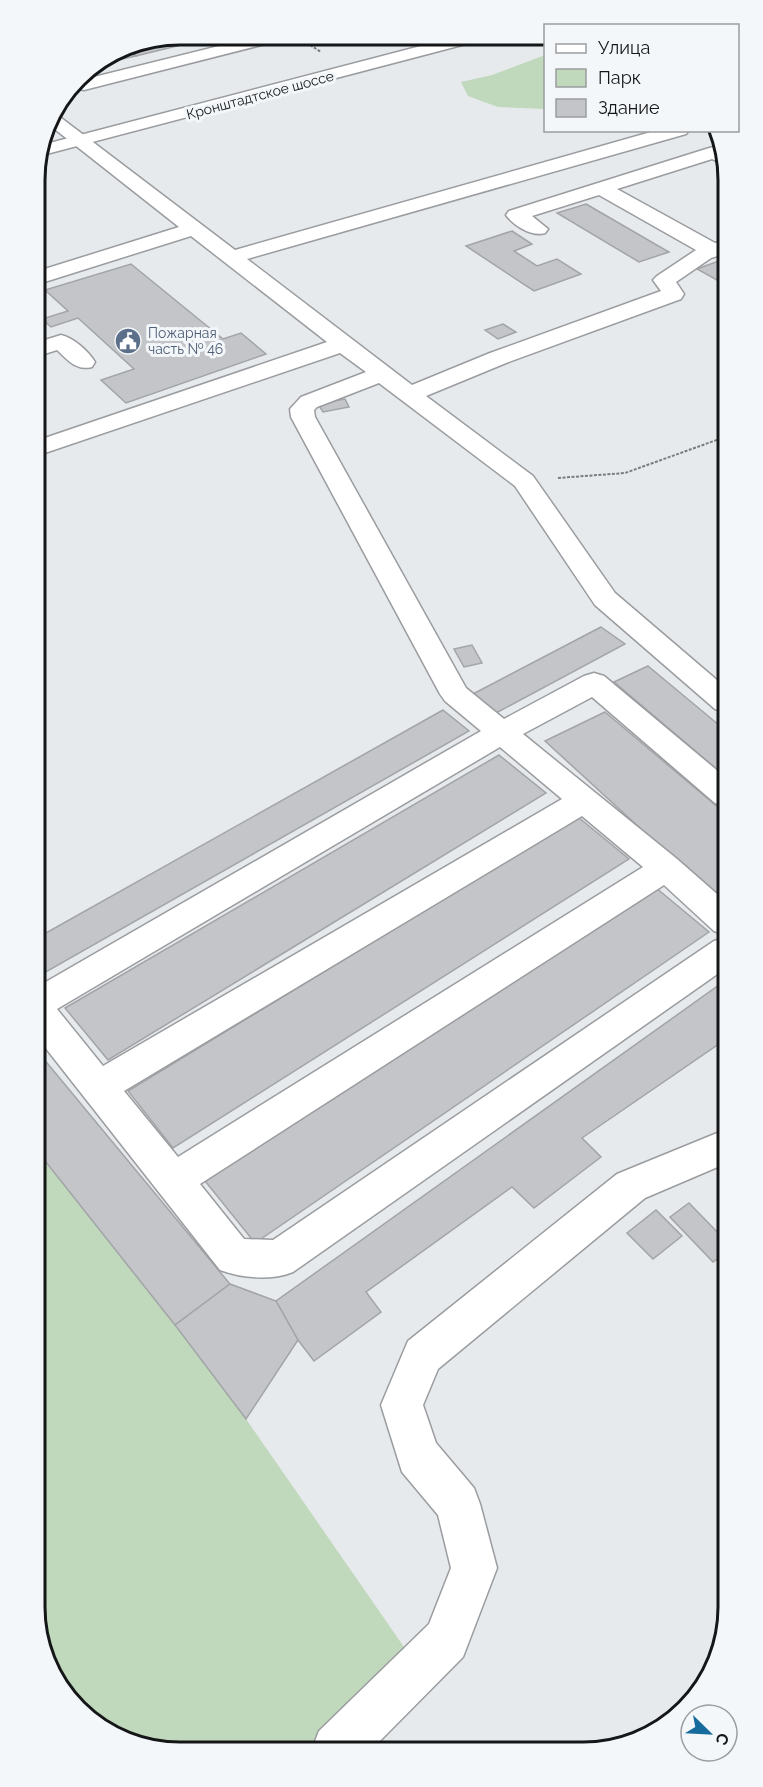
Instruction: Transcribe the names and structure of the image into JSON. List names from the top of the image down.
{
  "streets": {
    "street": ["Кронштадтское шоссе"]
  },
  "places": {
    "public building": ["Пожарная часть № 46"]
  },
  "legend": ["Улица", "Парк", "Здание"],
  "north": "bottom right"
}
